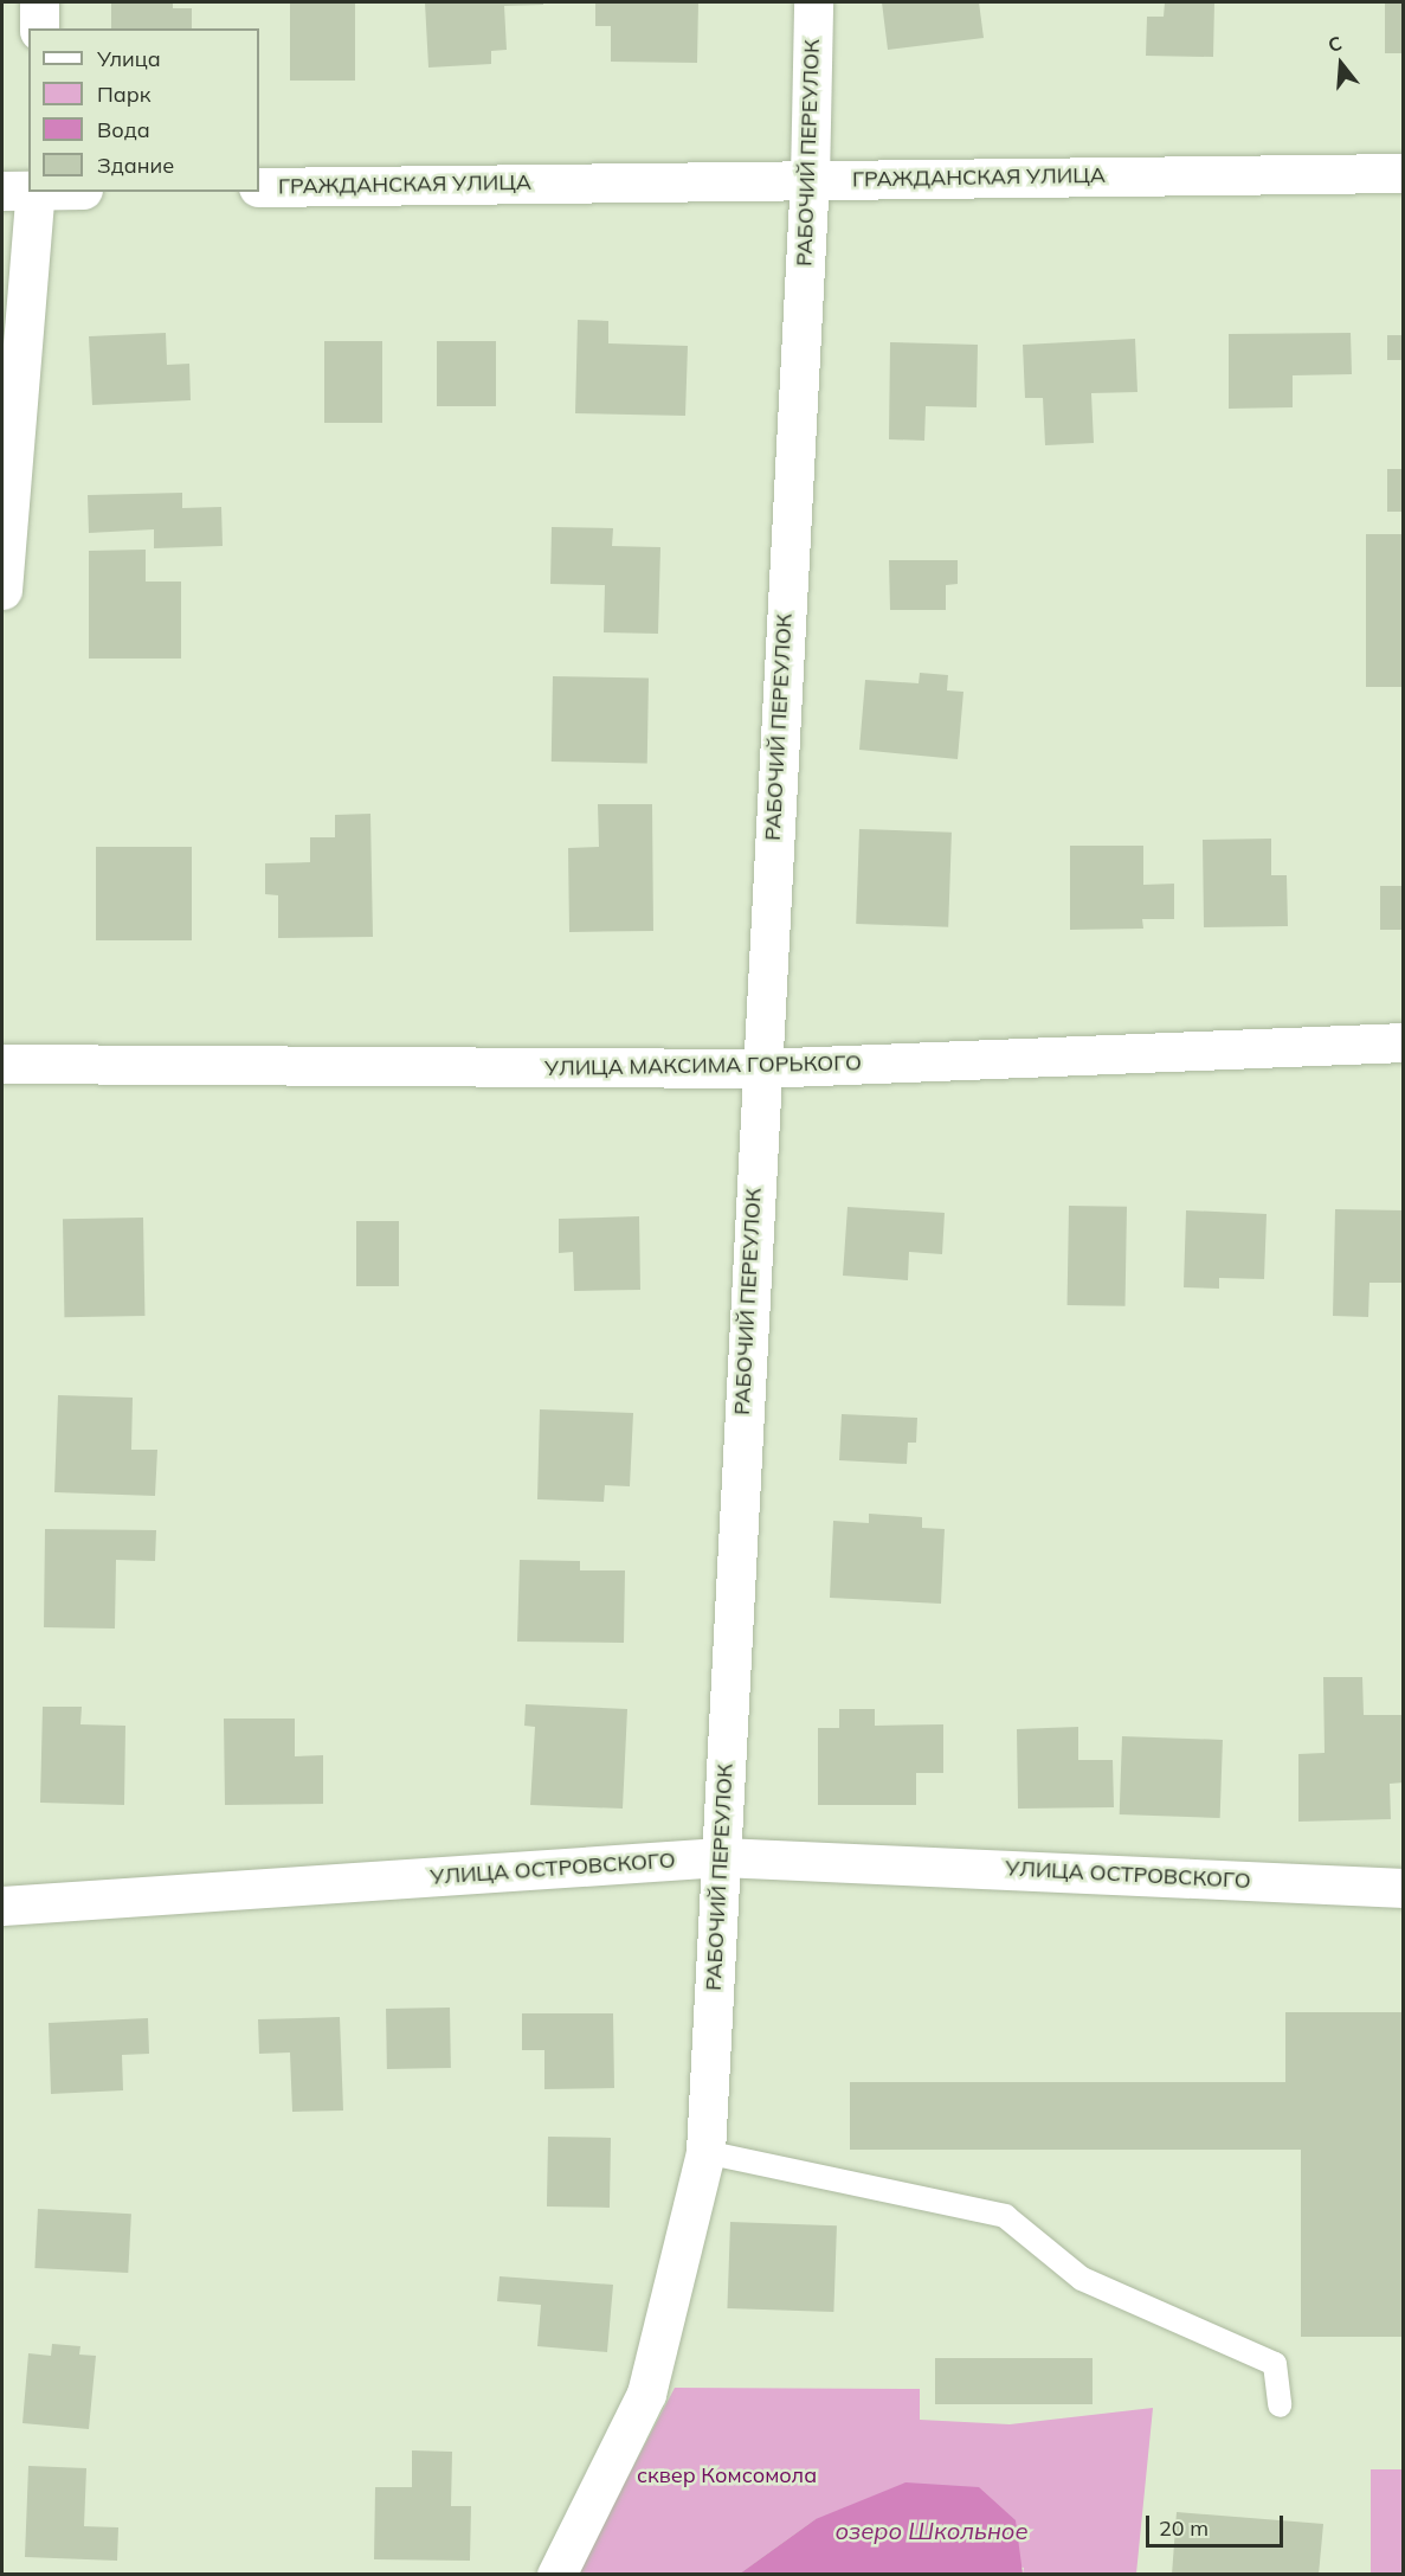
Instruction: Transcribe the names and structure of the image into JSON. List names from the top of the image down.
{
  "streets": {
    "street": [
      "РАБОЧИЙ ПЕРЕУЛОК",
      "ГРАЖДАНСКАЯ УЛИЦА",
      "УЛИЦА МАКСИМА ГОРЬКОГО",
      "УЛИЦА ОСТРОВСКОГО"
    ]
  },
  "crossings": [
    ["РАБОЧИЙ ПЕРЕУЛОК", "ГРАЖДАНСКАЯ УЛИЦА"],
    ["РАБОЧИЙ ПЕРЕУЛОК", "УЛИЦА МАКСИМА ГОРЬКОГО"],
    ["РАБОЧИЙ ПЕРЕУЛОК", "УЛИЦА ОСТРОВСКОГО"]
  ],
  "water": ["озеро Школьное"],
  "parks": ["сквер Комсомола"],
  "legend": [
    "Улица",
    "Парк",
    "Вода",
    "Здание"
  ],
  "scale_bar": "20 m",
  "north": "top"
}
